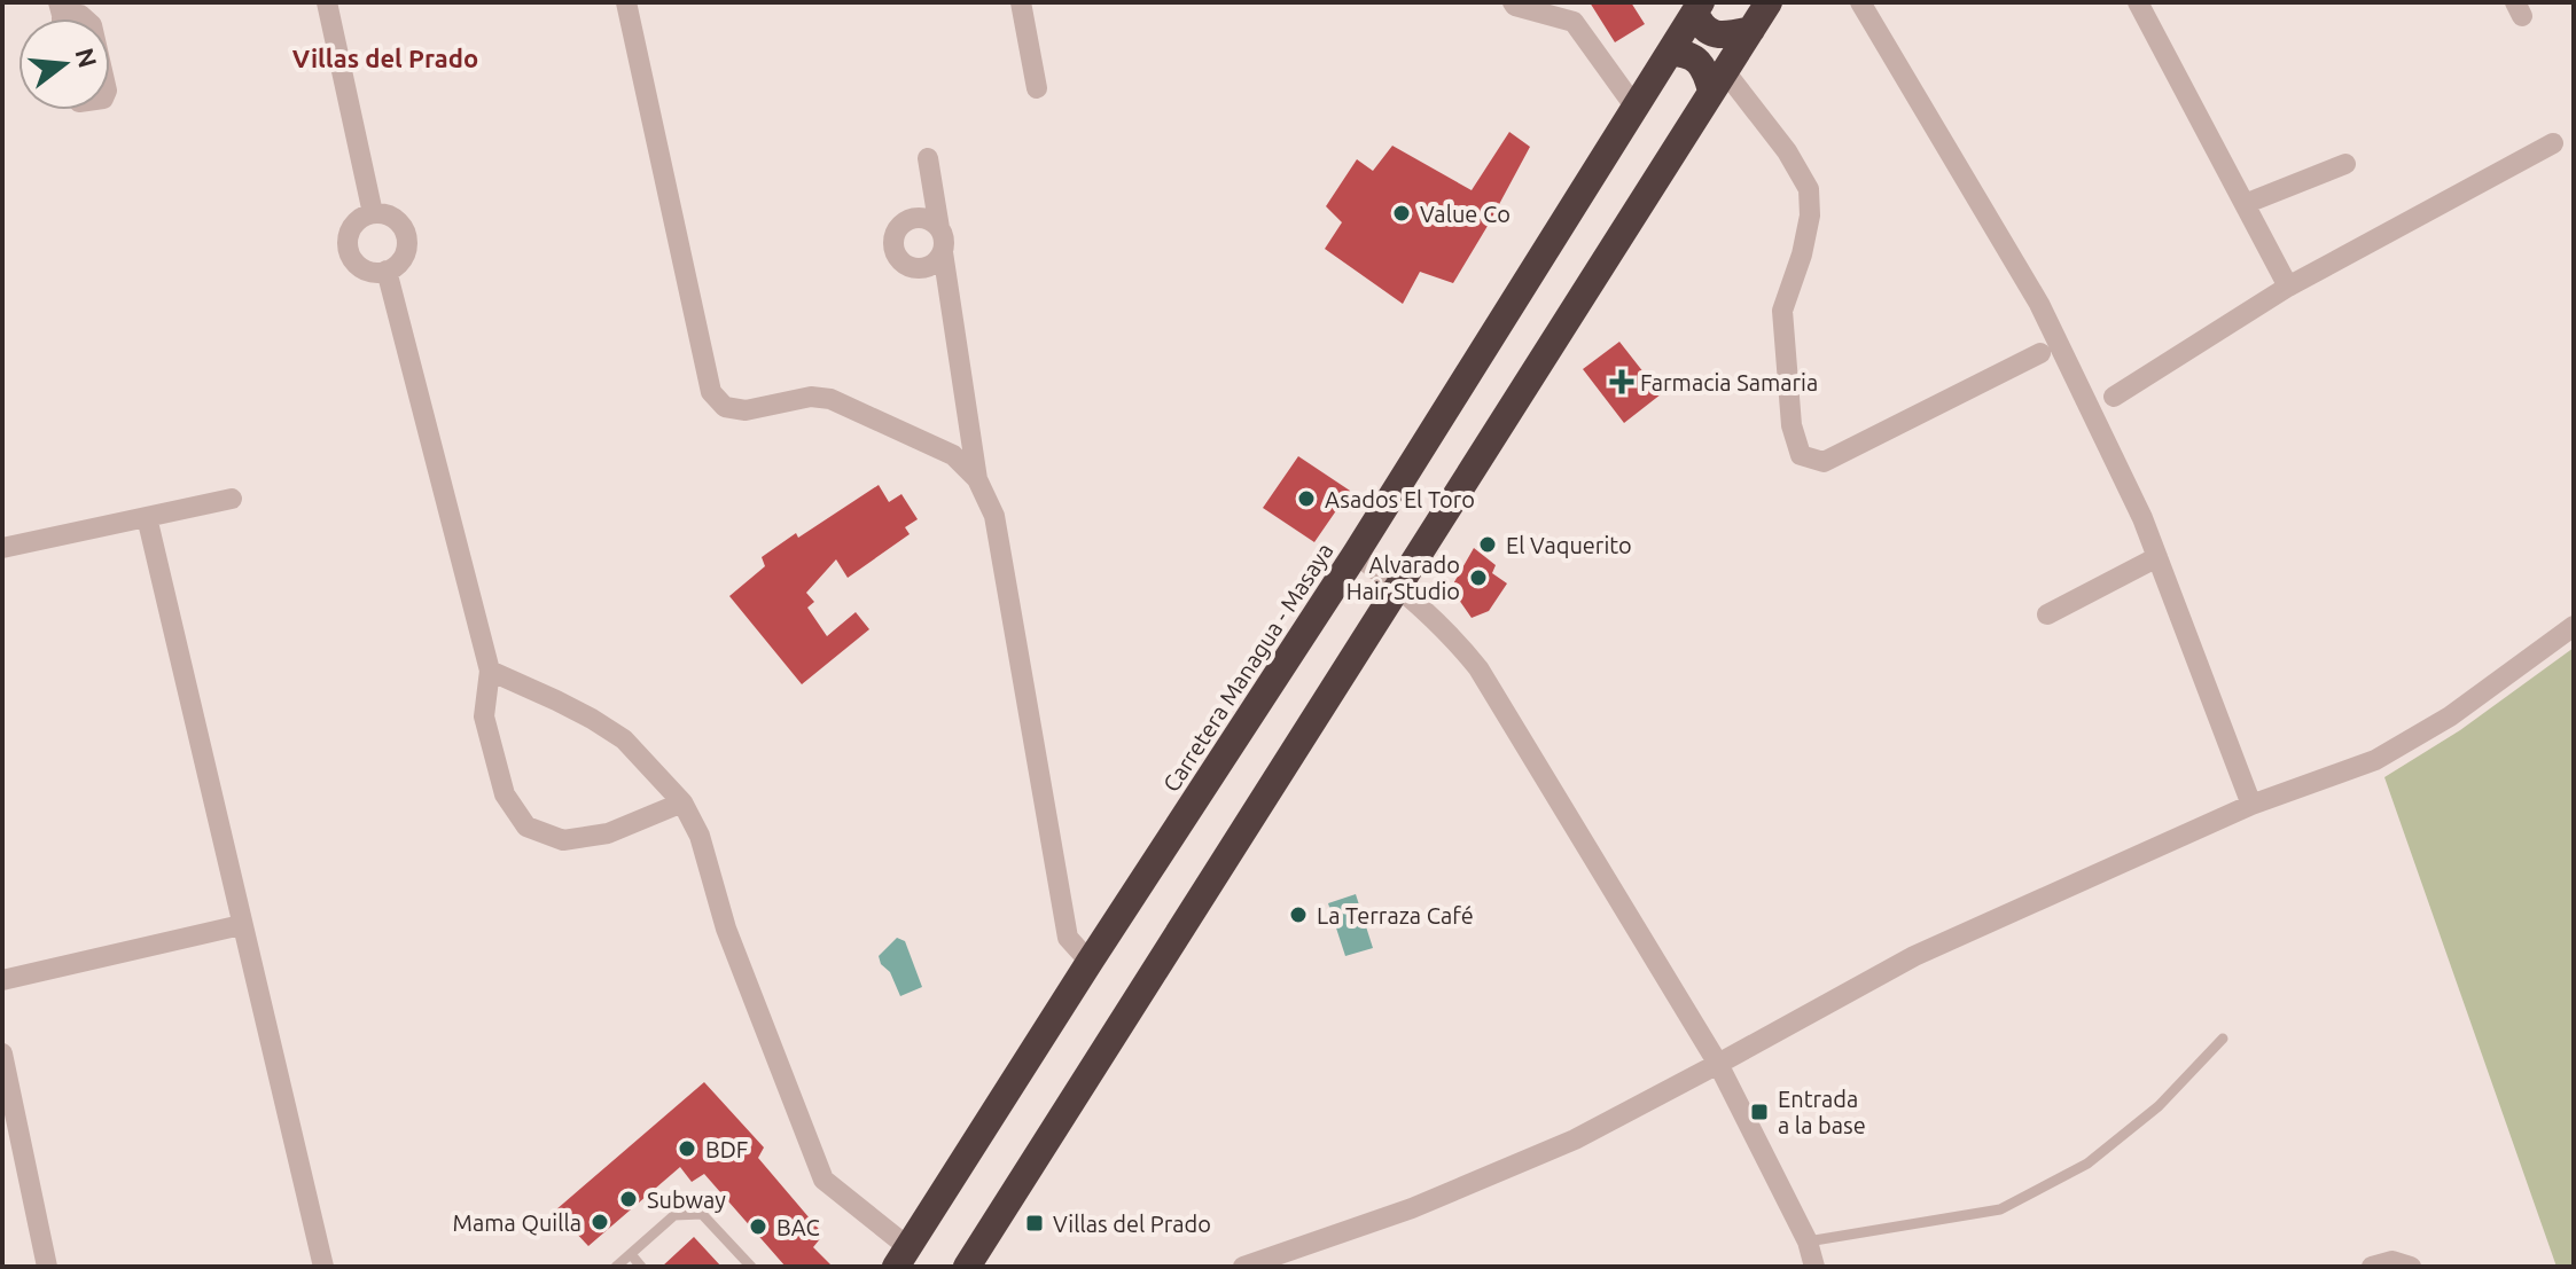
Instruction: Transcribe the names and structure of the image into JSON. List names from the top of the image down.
{
  "streets": {
    "highway": ["Carretera Managua - Masaya"]
  },
  "districts": ["Villas del Prado"],
  "places": {
    "other": [
      "Value Co",
      "Asados El Toro",
      "El Vaquerito",
      "Alvarado Hair Studio",
      "La Terraza Café",
      "BDF",
      "Subway",
      "Mama Quilla",
      "BAC"
    ],
    "health": ["Farmacia Samaria"],
    "transit": ["Entrada a la base", "Villas del Prado"]
  },
  "north": "right"
}
